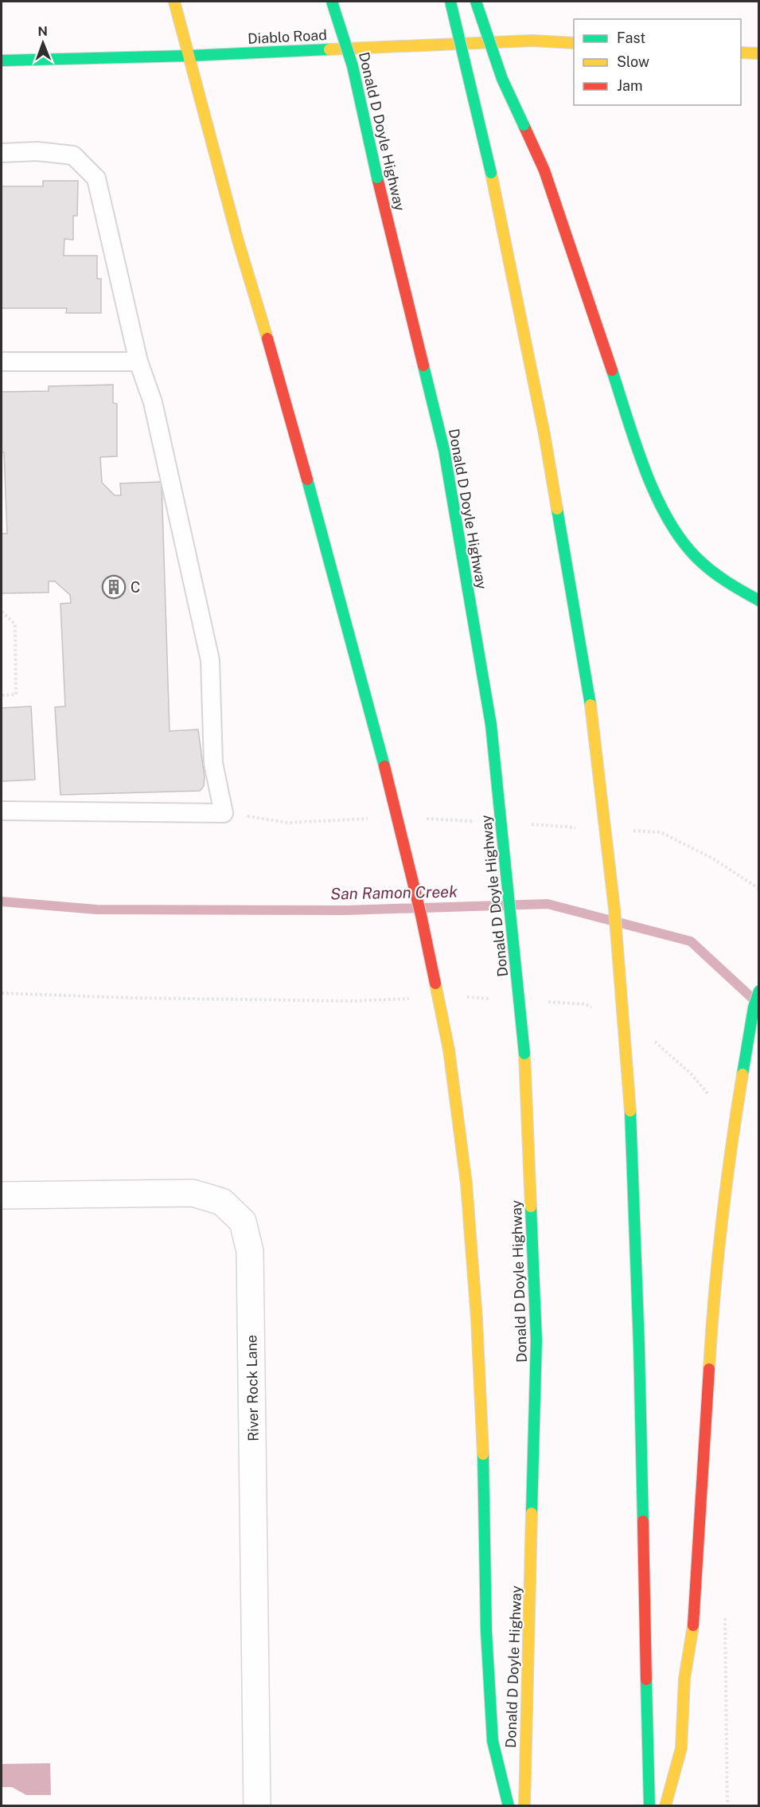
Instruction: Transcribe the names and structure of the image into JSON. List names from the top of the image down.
{
  "streets": {
    "main road": ["Diablo Road", "Donald D Doyle Highway"],
    "street": ["River Rock Lane"]
  },
  "water": ["San Ramon Creek"],
  "places": {
    "building": ["C"]
  },
  "legend": ["Fast", "Slow", "Jam"],
  "north": "top"
}
